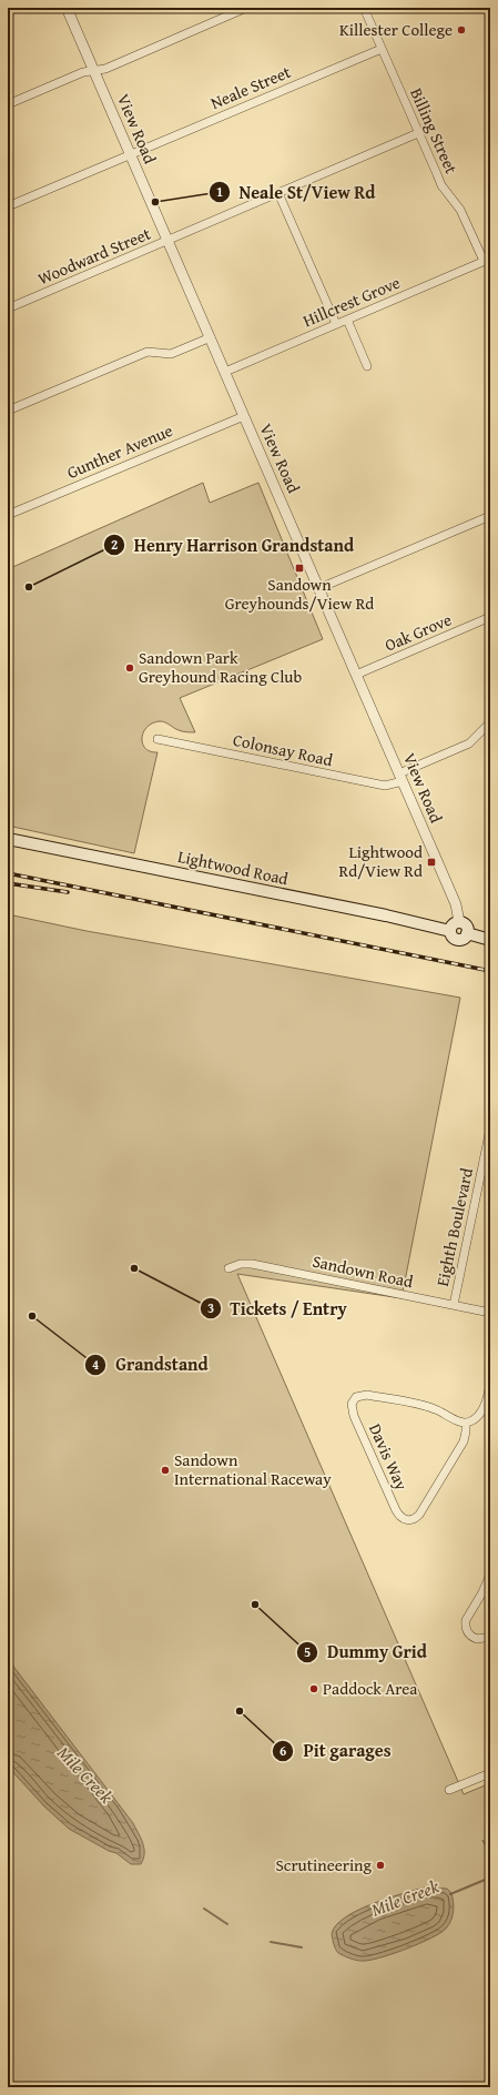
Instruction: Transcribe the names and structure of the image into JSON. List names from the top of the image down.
{
  "streets": {
    "main road": ["Lightwood Road"],
    "street": [
      "Neale Street",
      "View Road",
      "Billing Street",
      "Woodward Street",
      "Hillcrest Grove",
      "Gunther Avenue",
      "Oak Grove",
      "Colonsay Road",
      "Eighth Boulevard",
      "Sandown Road",
      "Davis Way"
    ]
  },
  "crossings": [
    ["Neale Street", "View Road"],
    ["Neale Street", "Billing Street"],
    ["View Road", "Woodward Street"],
    ["View Road", "Hillcrest Grove"],
    ["View Road", "Gunther Avenue"],
    ["View Road", "Oak Grove"],
    ["View Road", "Colonsay Road"],
    ["View Road", "Lightwood Road"],
    ["Billing Street", "Woodward Street"],
    ["Billing Street", "Hillcrest Grove"],
    ["Eighth Boulevard", "Sandown Road"]
  ],
  "water": ["Mile Creek"],
  "places": {
    "other": [
      "Killester College",
      "Neale St/View Rd",
      "Henry Harrison Grandstand",
      "Sandown Park Greyhound Racing Club",
      "Tickets / Entry",
      "Grandstand",
      "Sandown International Raceway",
      "Dummy Grid",
      "Paddock Area",
      "Pit garages",
      "Scrutineering"
    ],
    "transit": ["Sandown Greyhounds/View Rd", "Lightwood Rd/View Rd"]
  }
}
